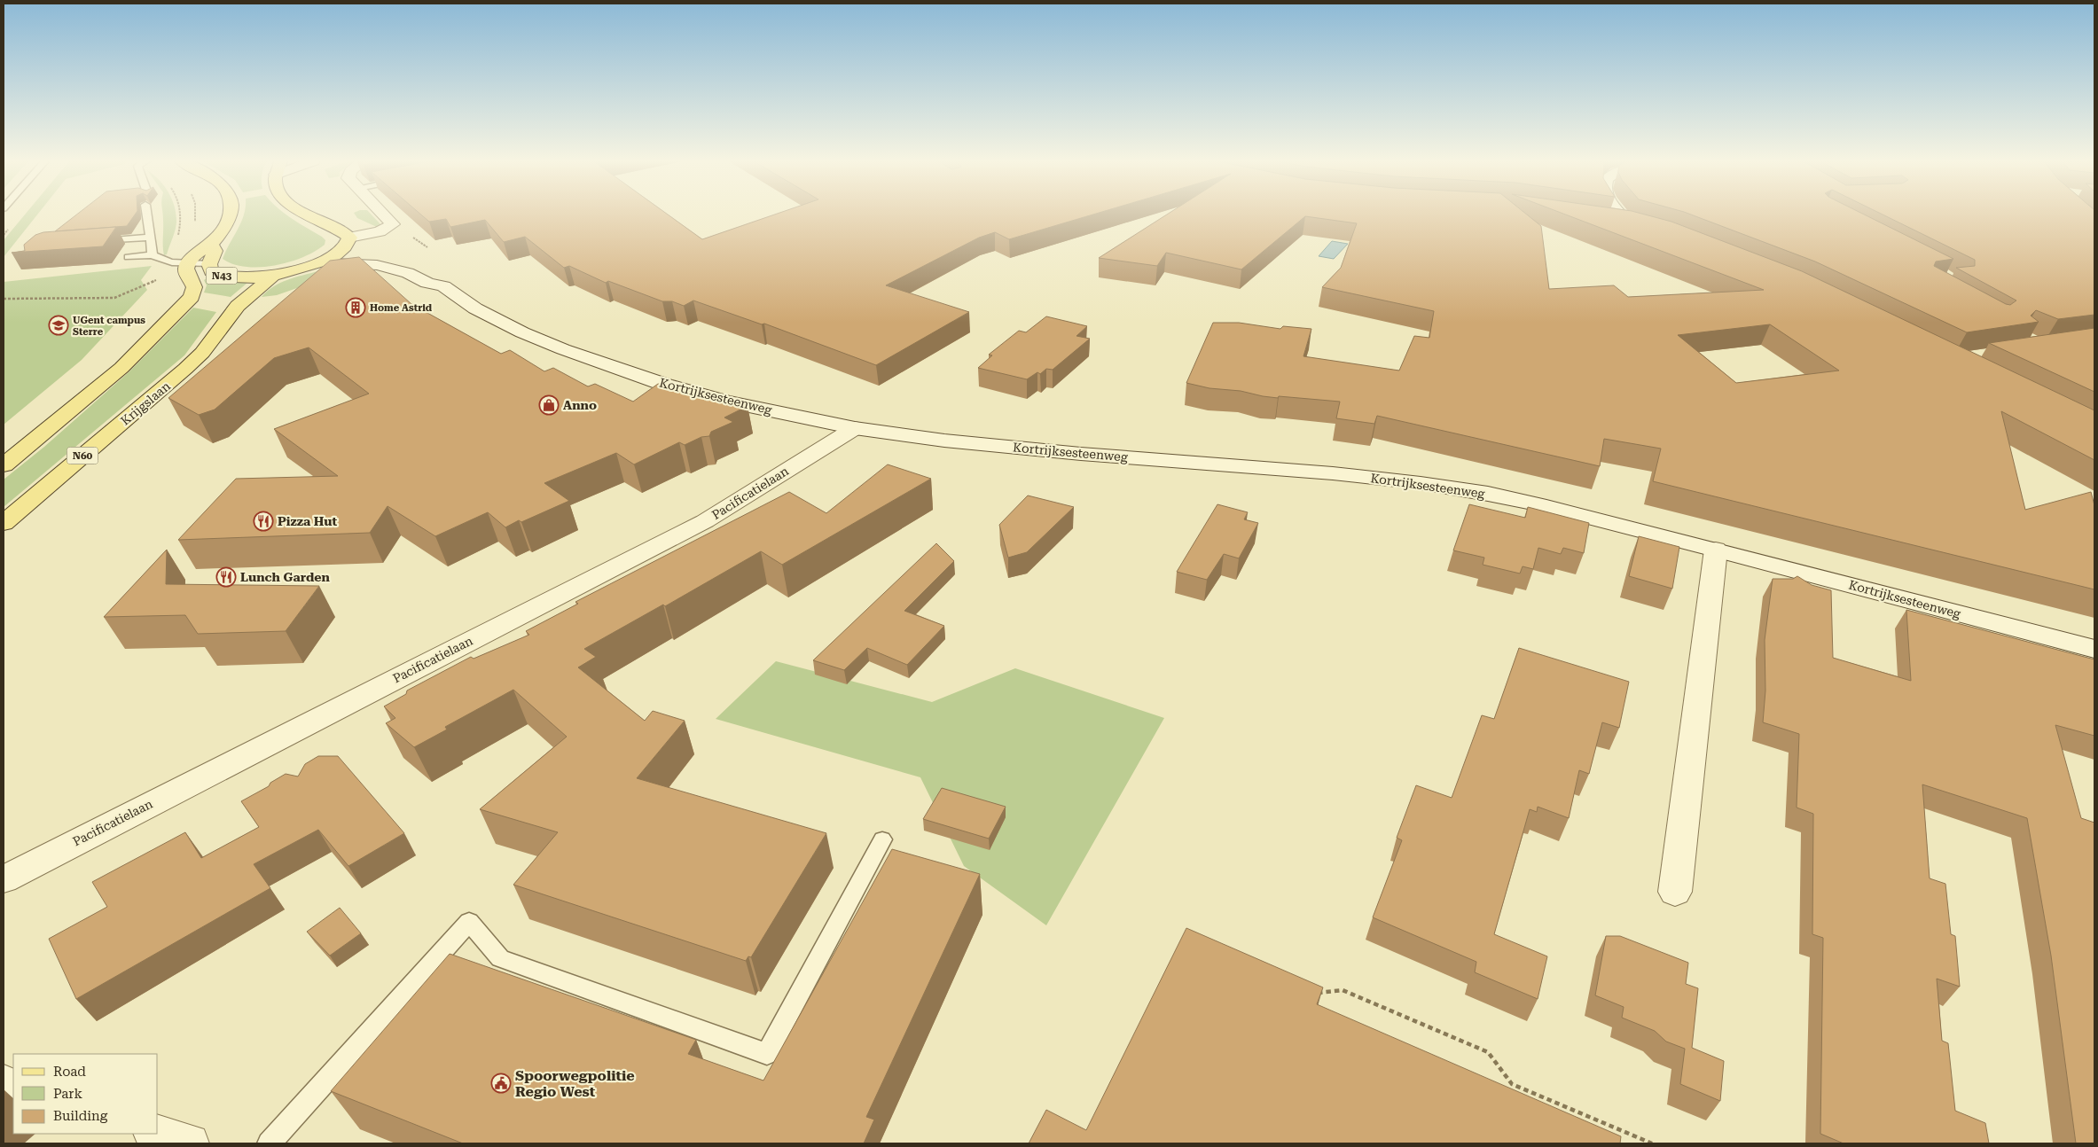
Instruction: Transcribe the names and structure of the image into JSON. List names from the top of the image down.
{
  "streets": {
    "main road": [
      "N43",
      "Kortrijksesteenweg",
      "Krijgslaan",
      "N60",
      "Pacificatielaan"
    ]
  },
  "crossings": [
    ["N43", "Kortrijksesteenweg"],
    ["Kortrijksesteenweg", "Krijgslaan"],
    ["Kortrijksesteenweg", "Pacificatielaan"]
  ],
  "places": {
    "building": ["Home Astrid"],
    "school or university": ["UGent campus Sterre"],
    "shop": ["Anno"],
    "restaurant": ["Pizza Hut", "Lunch Garden"],
    "public building": ["Spoorwegpolitie Regio West"]
  },
  "legend": ["Road", "Park", "Building"]
}
